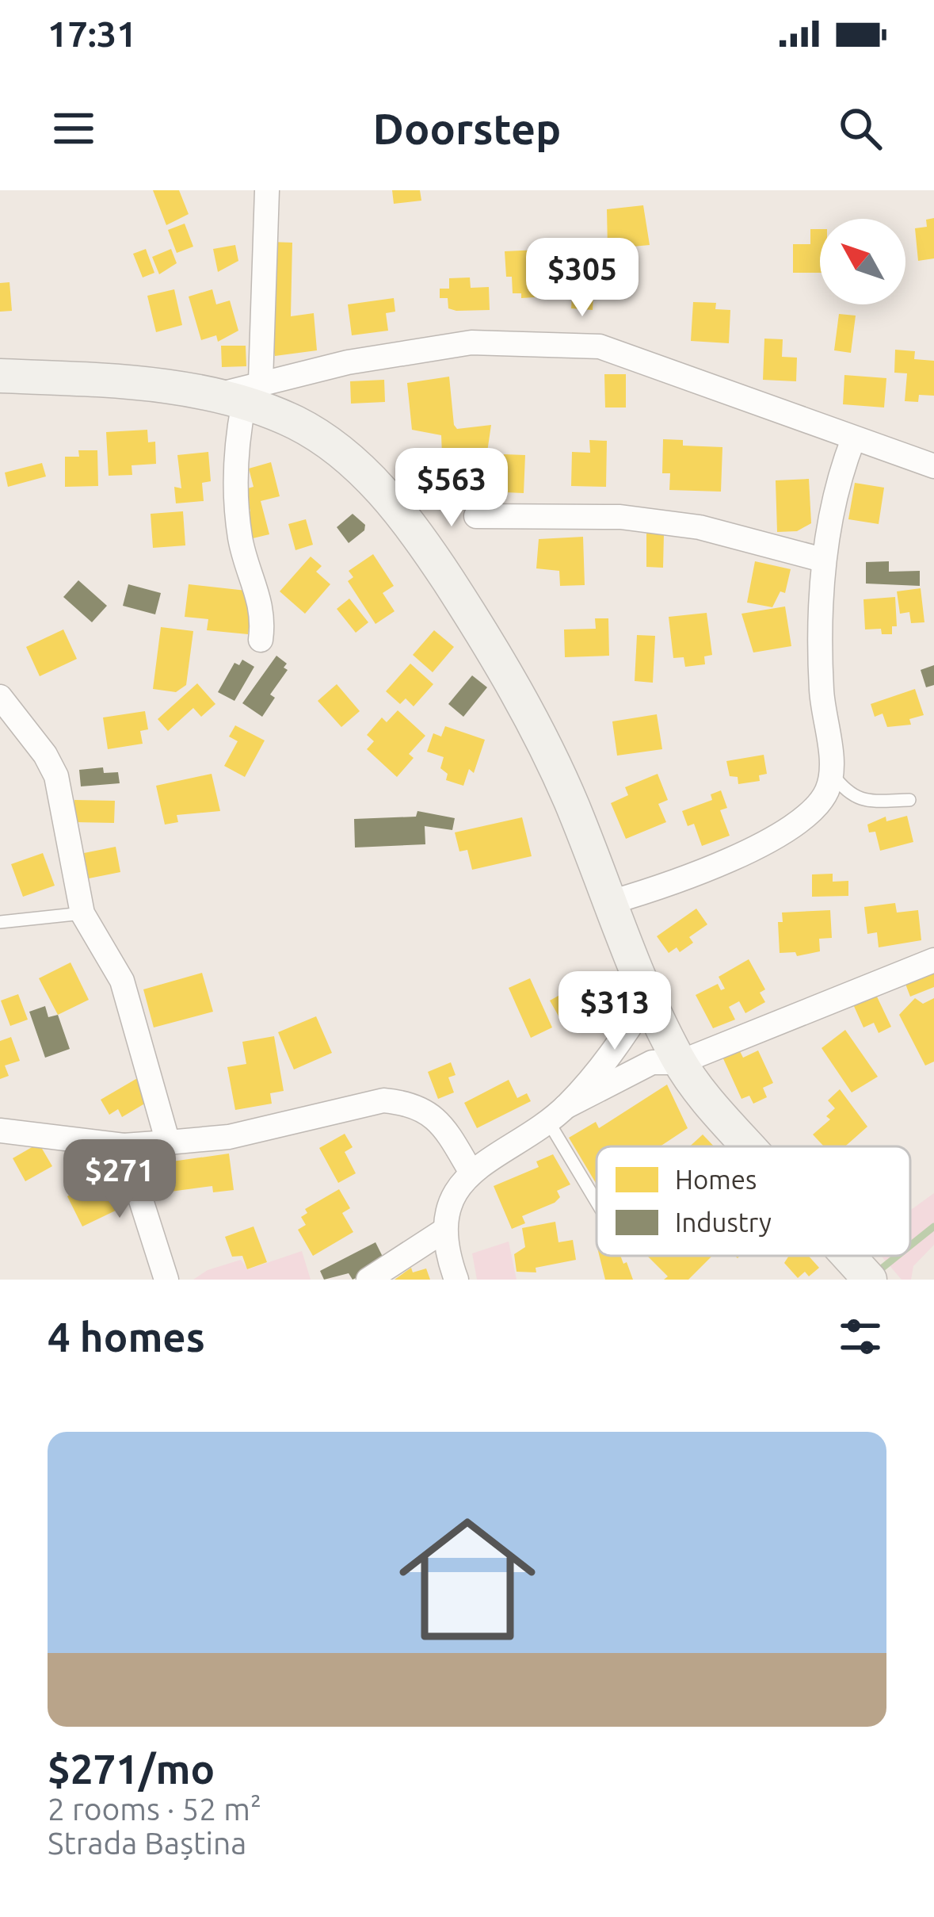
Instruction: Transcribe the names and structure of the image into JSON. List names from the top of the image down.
{
  "legend": ["Homes", "Industry"],
  "north": "top left",
  "page": {
    "status": "17:31",
    "header": "Doorstep",
    "price": [
      "$305",
      "$563",
      "$313",
      "$271"
    ],
    "heading": "4 homes",
    "list": [
      {
        "name": "$271/mo",
        "note": "2 rooms · 52 m² · Strada Baștina"
      }
    ]
  }
}
